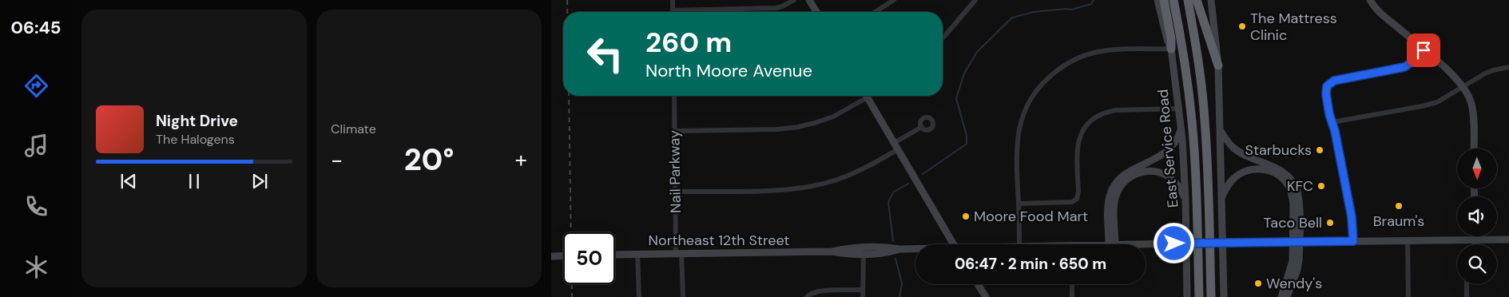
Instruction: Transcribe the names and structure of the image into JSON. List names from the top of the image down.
{
  "streets": {
    "main road": ["East Service Road", "Northeast 12th Street"],
    "street": ["Nail Parkway"]
  },
  "crossings": [
    ["Nail Parkway", "Northeast 12th Street"]
  ],
  "places": [
    "The Mattress Clinic",
    "Starbucks",
    "KFC",
    "Braum's",
    "Moore Food Mart",
    "Taco Bell",
    "Wendy's"
  ],
  "north": "bottom",
  "page": {
    "tabs": "06:45",
    "tile": "Climate",
    "turn": ["260 m", "North Moore Avenue"],
    "song": ["Night Drive", "The Halogens"],
    "heat": ["−", "20°", "+"],
    "limit": "50",
    "trip": "06:47 · 2 min · 650 m"
  }
}
